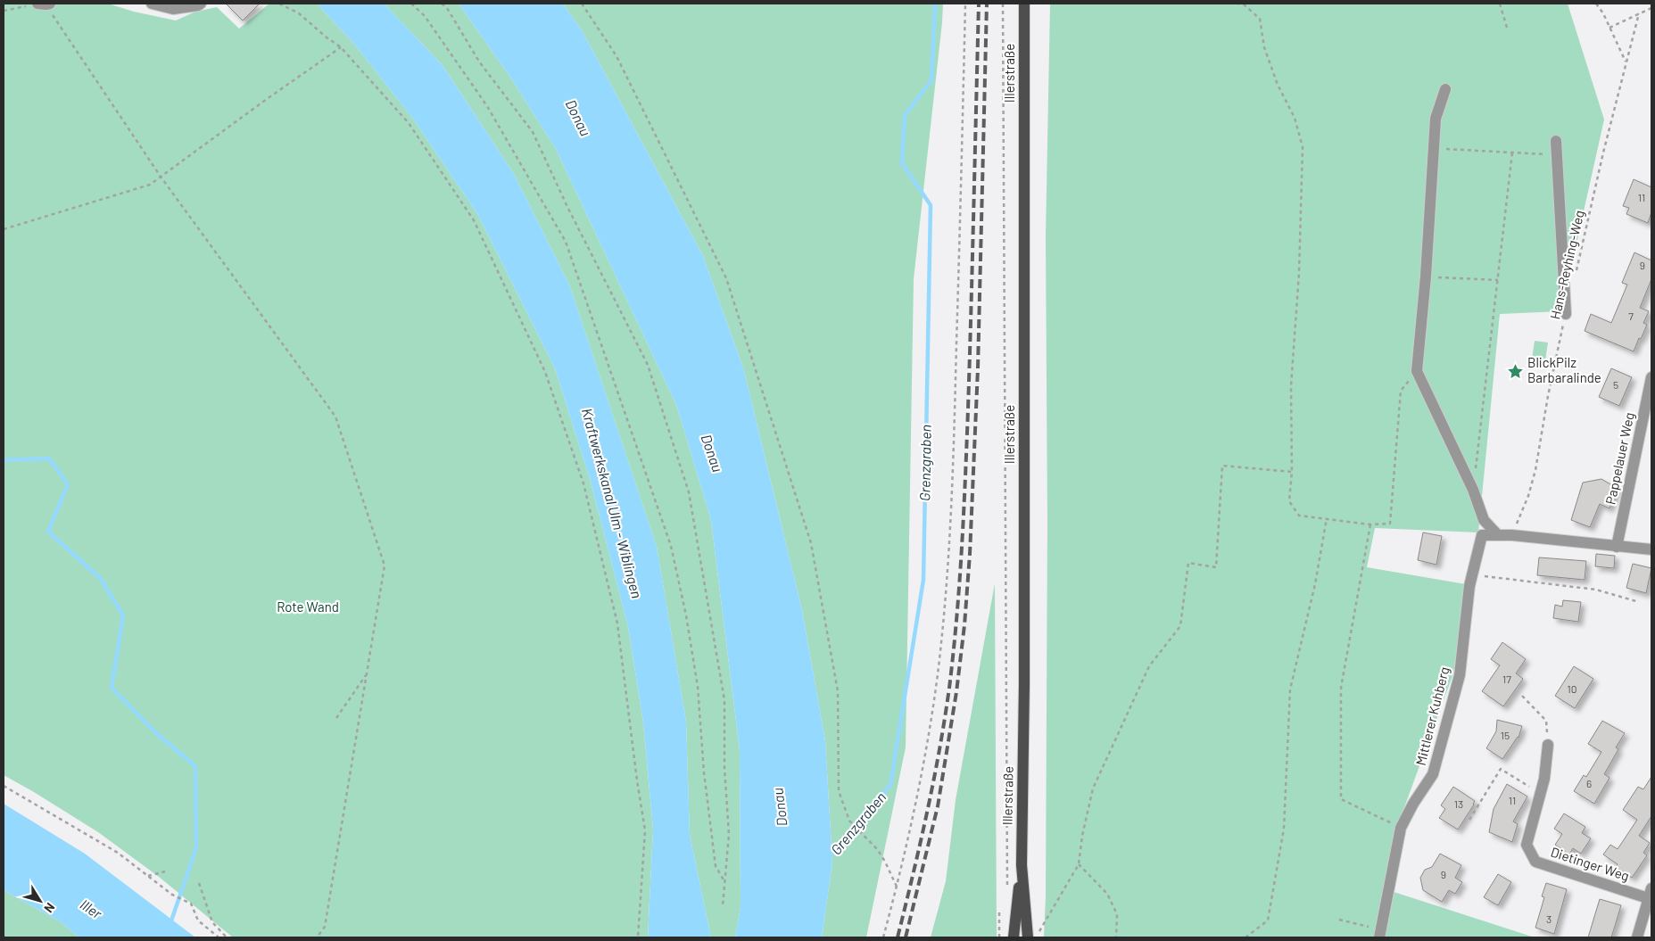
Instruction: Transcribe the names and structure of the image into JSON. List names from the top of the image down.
{
  "streets": {
    "main road": ["Illerstraße"],
    "street": ["Pappelauer Weg", "Mittlerer Kuhberg", "Dietinger Weg"],
    "path": ["Hans-Reyhing-Weg"]
  },
  "water": [
    "Donau",
    "Grenzgraben",
    "Kraftwerkskanal Ulm - Wiblingen",
    "Iller"
  ],
  "parks": ["Rote Wand"],
  "places": {
    "place": ["BlickPilz Barbaralinde"]
  },
  "house_numbers": [
    "11",
    "9",
    "7",
    "5",
    "17",
    "10",
    "15",
    "6",
    "11",
    "13",
    "9",
    "3"
  ],
  "north": "bottom right"
}
